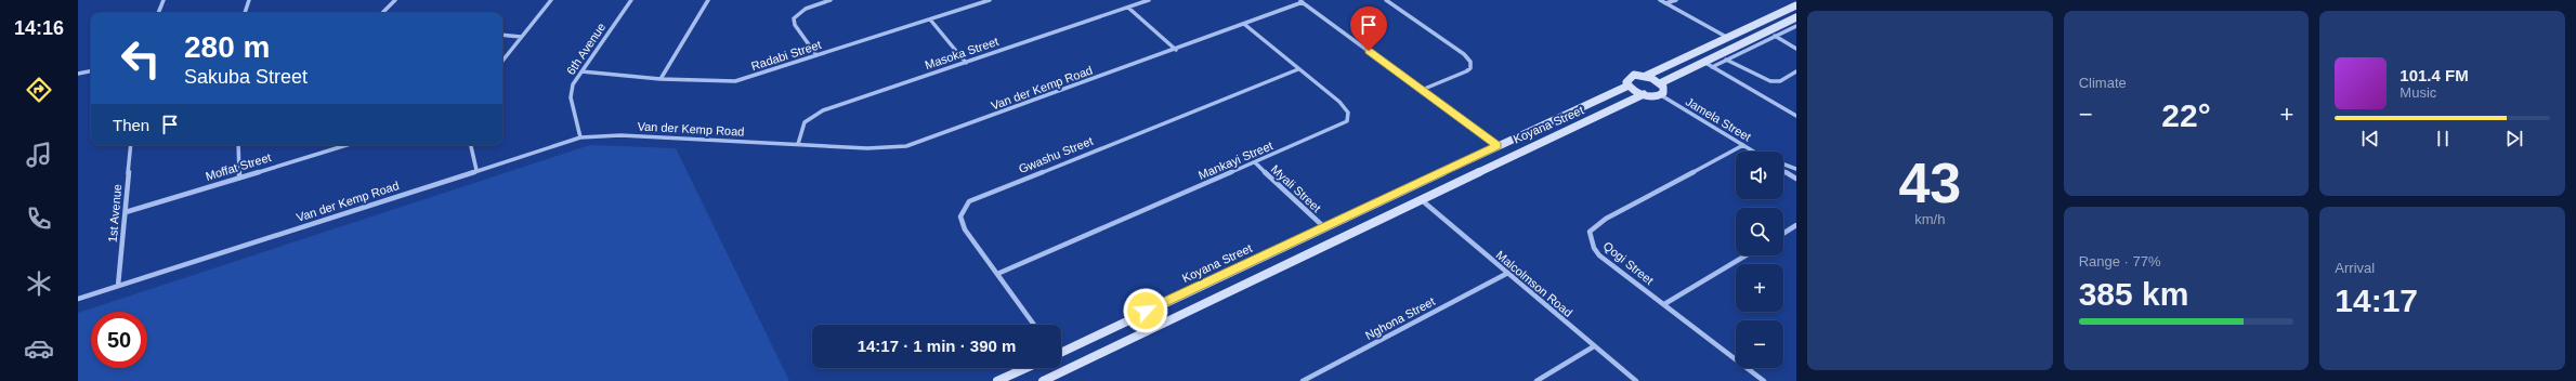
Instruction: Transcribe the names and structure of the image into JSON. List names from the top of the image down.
{
  "streets": {
    "main road": ["Koyana Street"],
    "street": [
      "6th Avenue",
      "Masoka Street",
      "Radabi Street",
      "Van der Kemp Road",
      "Jamela Street",
      "Gwashu Street",
      "Mankayi Street",
      "Moffat Street",
      "Myali Street",
      "1st Avenue",
      "Qogi Street",
      "Malcolmson Road",
      "Nghona Street"
    ]
  },
  "crossings": [
    ["6th Avenue", "Radabi Street"],
    ["6th Avenue", "Van der Kemp Road"],
    ["Masoka Street", "Van der Kemp Road"],
    ["Van der Kemp Road", "Mankayi Street"],
    ["Van der Kemp Road", "1st Avenue"],
    ["Jamela Street", "Koyana Street"],
    ["Jamela Street", "Qogi Street"],
    ["Koyana Street", "Myali Street"],
    ["Koyana Street", "Malcolmson Road"],
    ["Gwashu Street", "Mankayi Street"],
    ["Mankayi Street", "Myali Street"],
    ["Moffat Street", "1st Avenue"],
    ["Malcolmson Road", "Nghona Street"]
  ],
  "page": {
    "tabs": "14:16",
    "tile": [
      ["43", "km/h"],
      "Climate",
      ["Range · 77%", "385 km"],
      ["Arrival", "14:17"]
    ],
    "turn": ["280 m", "Sakuba Street"],
    "song": ["101.4 FM", "Music"],
    "heat": ["−", "22°", "+"],
    "then": "Then",
    "map_buttons": ["+", "−"],
    "limit": "50",
    "trip": "14:17 · 1 min · 390 m"
  }
}
